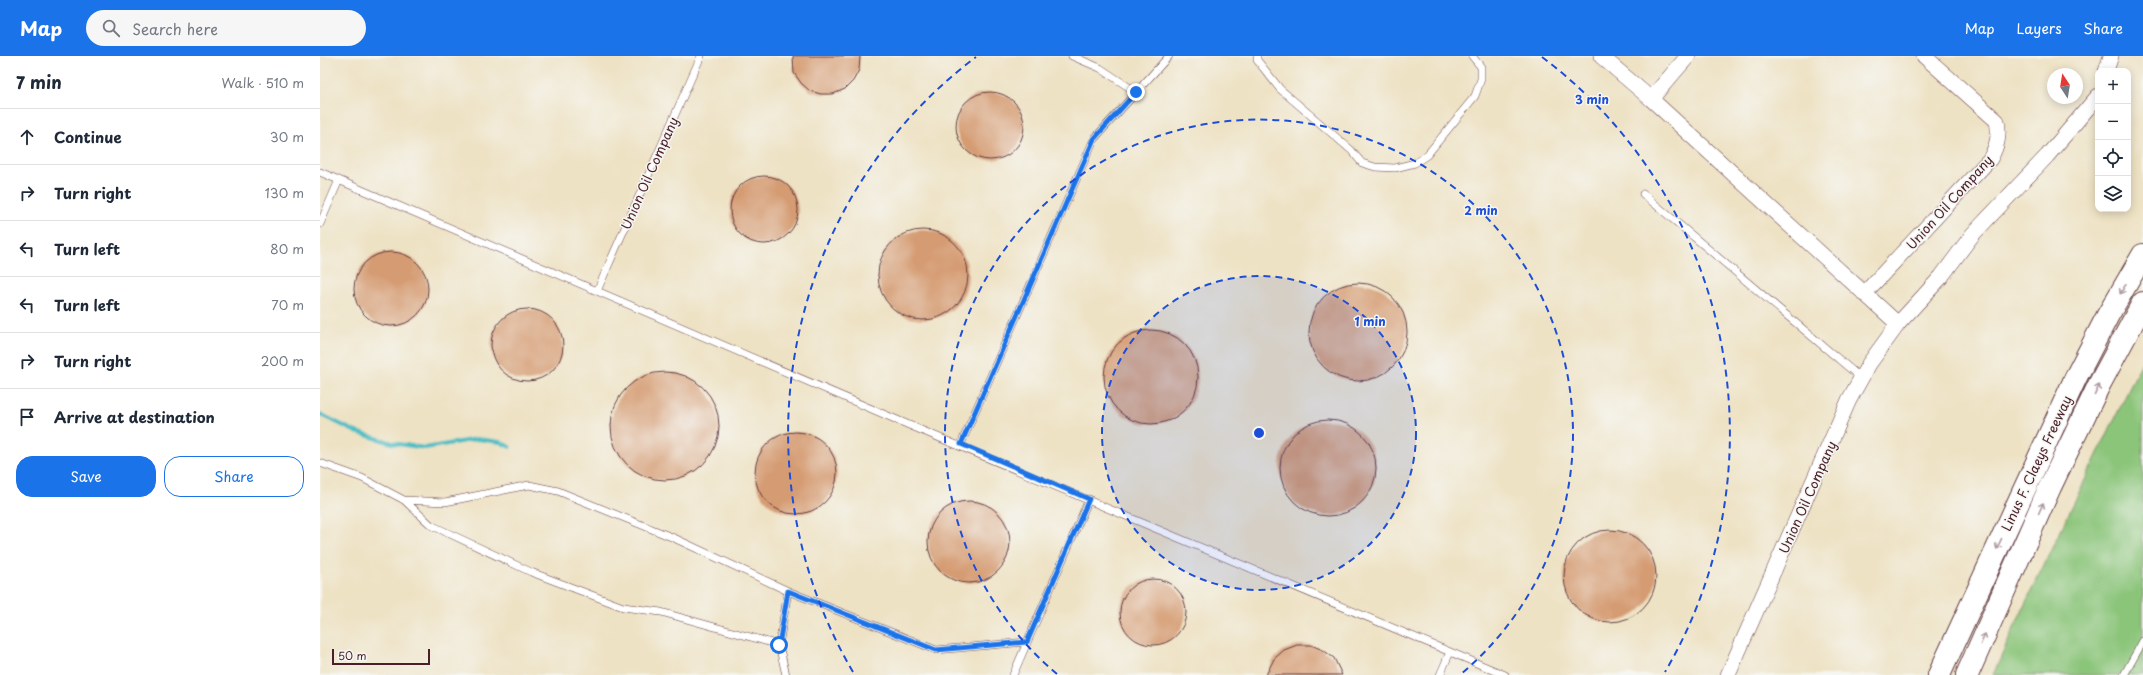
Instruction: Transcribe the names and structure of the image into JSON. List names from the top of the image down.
{
  "streets": {
    "highway": ["Linus F. Claeys Freeway"],
    "street": ["Union Oil Company"]
  },
  "scale_bar": "50 m",
  "north": "top",
  "page": {
    "header": "Map",
    "search": "Search here",
    "nav": ["Map", "Layers", "Share"],
    "heading": ["7 min", "Walk · 510 m"],
    "map_buttons": ["+", "−"],
    "list": [
      ["Continue", "30 m"],
      ["Turn right", "130 m"],
      ["Turn left", "80 m"],
      ["Turn left", "70 m"],
      ["Turn right", "200 m"],
      "Arrive at destination"
    ],
    "buttons": ["Save", "Share"],
    "scale": "50 m"
  },
  "rings": ["3 min", "2 min", "1 min"]
}
